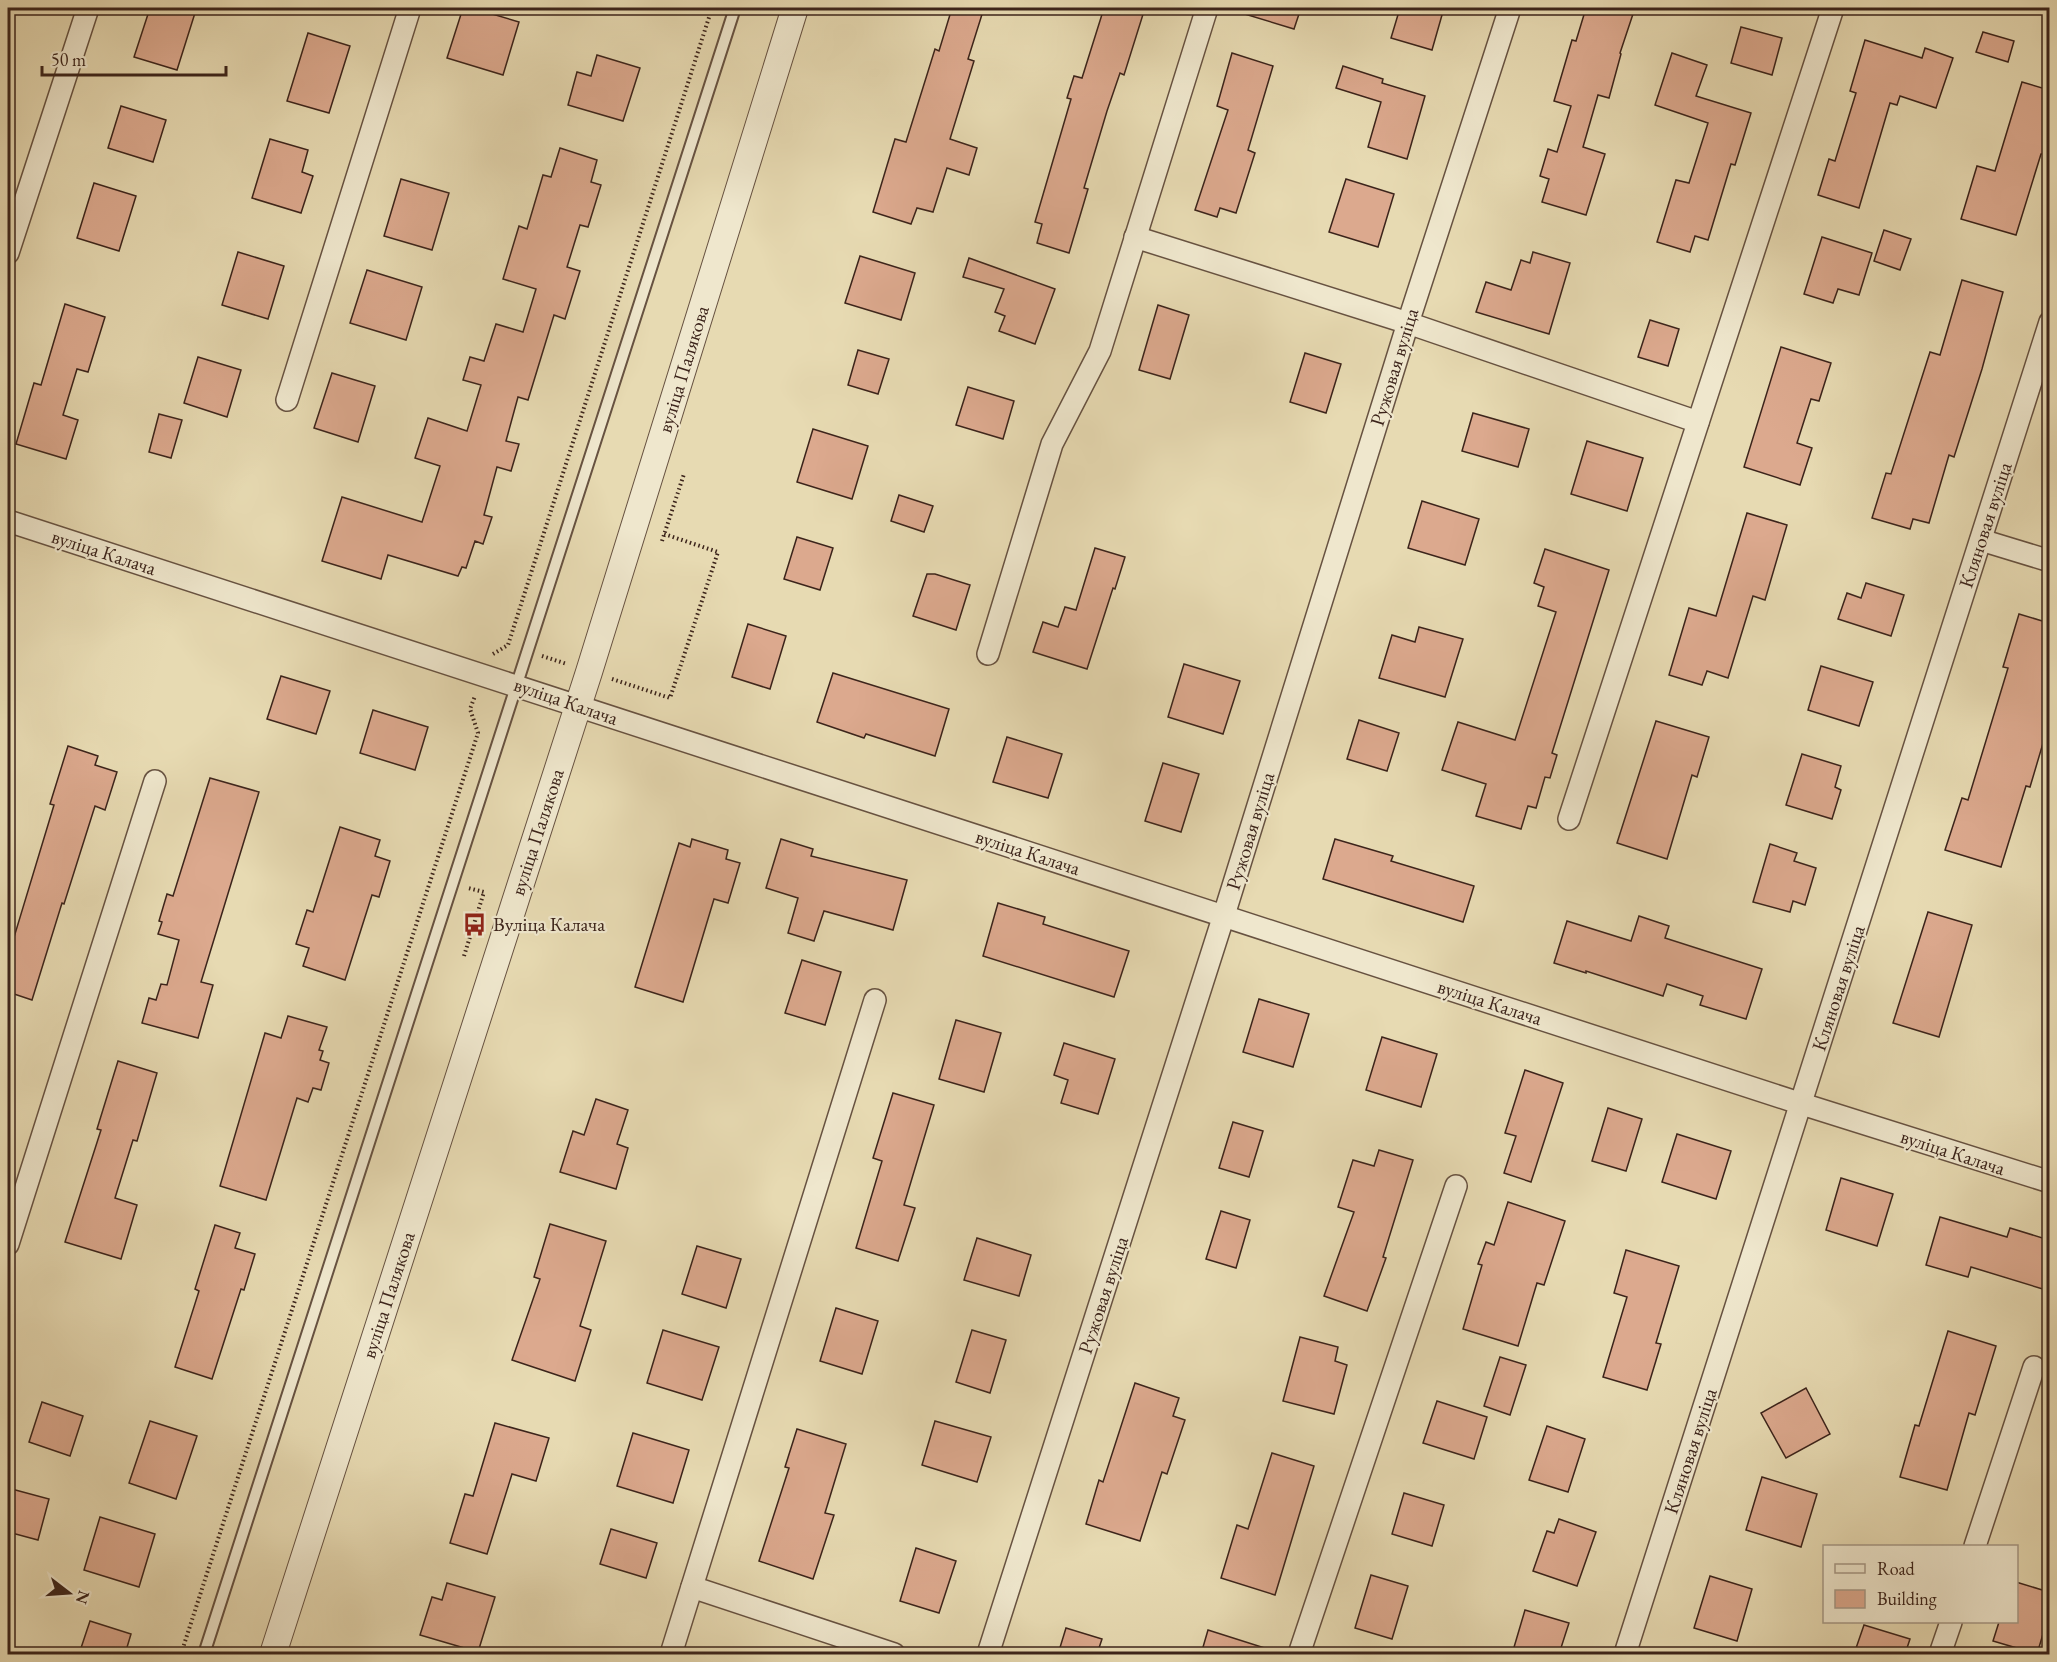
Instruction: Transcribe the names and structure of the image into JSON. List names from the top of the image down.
{
  "streets": {
    "street": [
      "Ружовая вуліца",
      "вуліца Палякова",
      "Кляновая вуліца",
      "вуліца Калача"
    ]
  },
  "crossings": [
    ["Ружовая вуліца", "вуліца Калача"],
    ["вуліца Палякова", "вуліца Калача"],
    ["Кляновая вуліца", "вуліца Калача"]
  ],
  "places": {
    "bus stop": ["Вуліца Калача"]
  },
  "legend": ["Road", "Building"],
  "scale_bar": "50 m",
  "north": "right"
}
